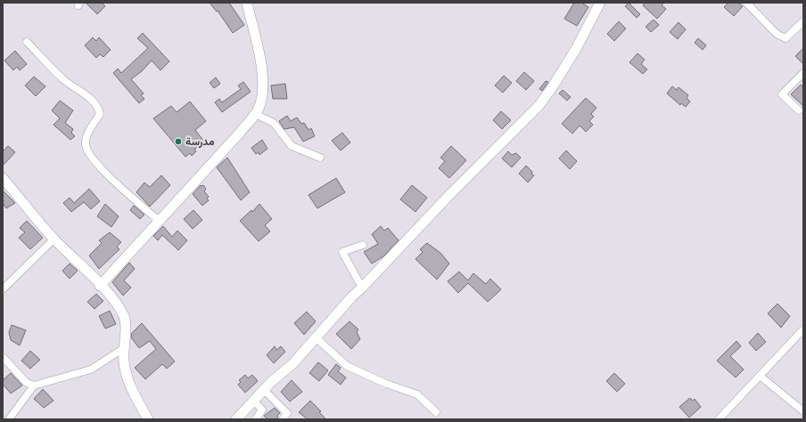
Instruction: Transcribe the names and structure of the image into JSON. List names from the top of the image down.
{
  "places": ["مدرسة"]
}
